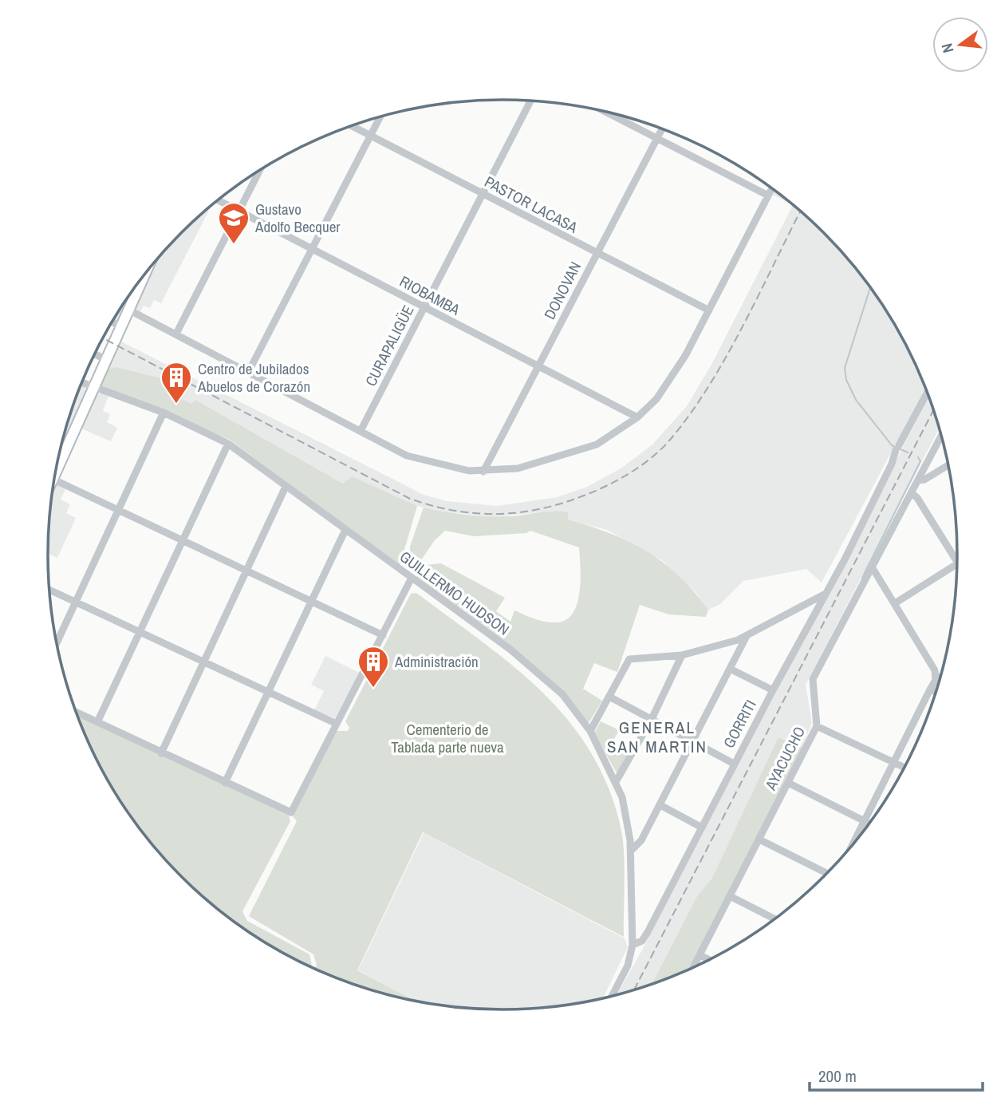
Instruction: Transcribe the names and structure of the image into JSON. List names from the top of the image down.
{
  "streets": {
    "street": [
      "PASTOR LACASA",
      "DONOVAN",
      "RIOBAMBA",
      "CURAPALIGÜE",
      "GUILLERMO HUDSON",
      "GORRITI",
      "AYACUCHO"
    ]
  },
  "crossings": [
    ["PASTOR LACASA", "DONOVAN"],
    ["PASTOR LACASA", "CURAPALIGÜE"],
    ["DONOVAN", "RIOBAMBA"],
    ["RIOBAMBA", "CURAPALIGÜE"],
    ["GUILLERMO HUDSON", "GORRITI"]
  ],
  "districts": ["GENERAL SAN MARTIN"],
  "parks": ["Cementerio de Tablada parte nueva"],
  "places": {
    "school or university": ["Gustavo Adolfo Becquer"],
    "building": ["Centro de Jubilados Abuelos de Corazón", "Administración"]
  },
  "scale_bar": "200 m",
  "north": "left"
}
